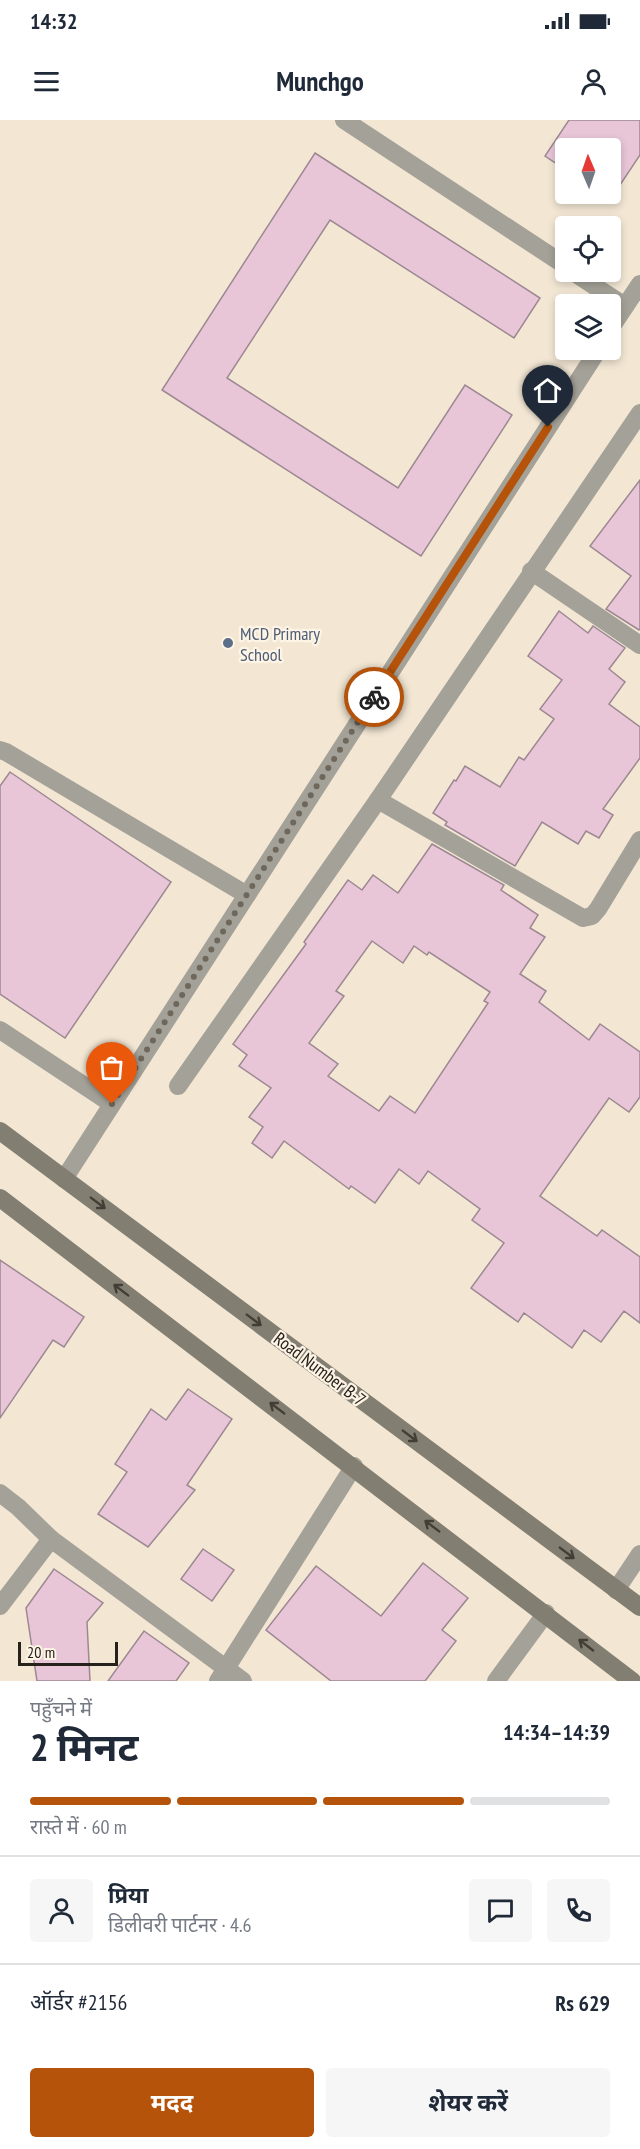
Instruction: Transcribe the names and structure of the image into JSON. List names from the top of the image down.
{
  "streets": {
    "street": ["Road Number B-7"]
  },
  "places": ["MCD Primary School"],
  "scale_bar": "20 m",
  "north": "top",
  "page": {
    "status": "14:32",
    "header": "Munchgo",
    "scale": "20 m",
    "heading": ["2 मिनट", "पहुँचने में", "14:34–14:39"],
    "panel": [
      "प्रिया",
      "डिलीवरी पार्टनर · 4.6",
      "ऑर्डर #2156",
      "Rs 629"
    ],
    "bar": "रास्ते में · 60 m",
    "buttons": ["मदद", "शेयर करें"]
  }
}
